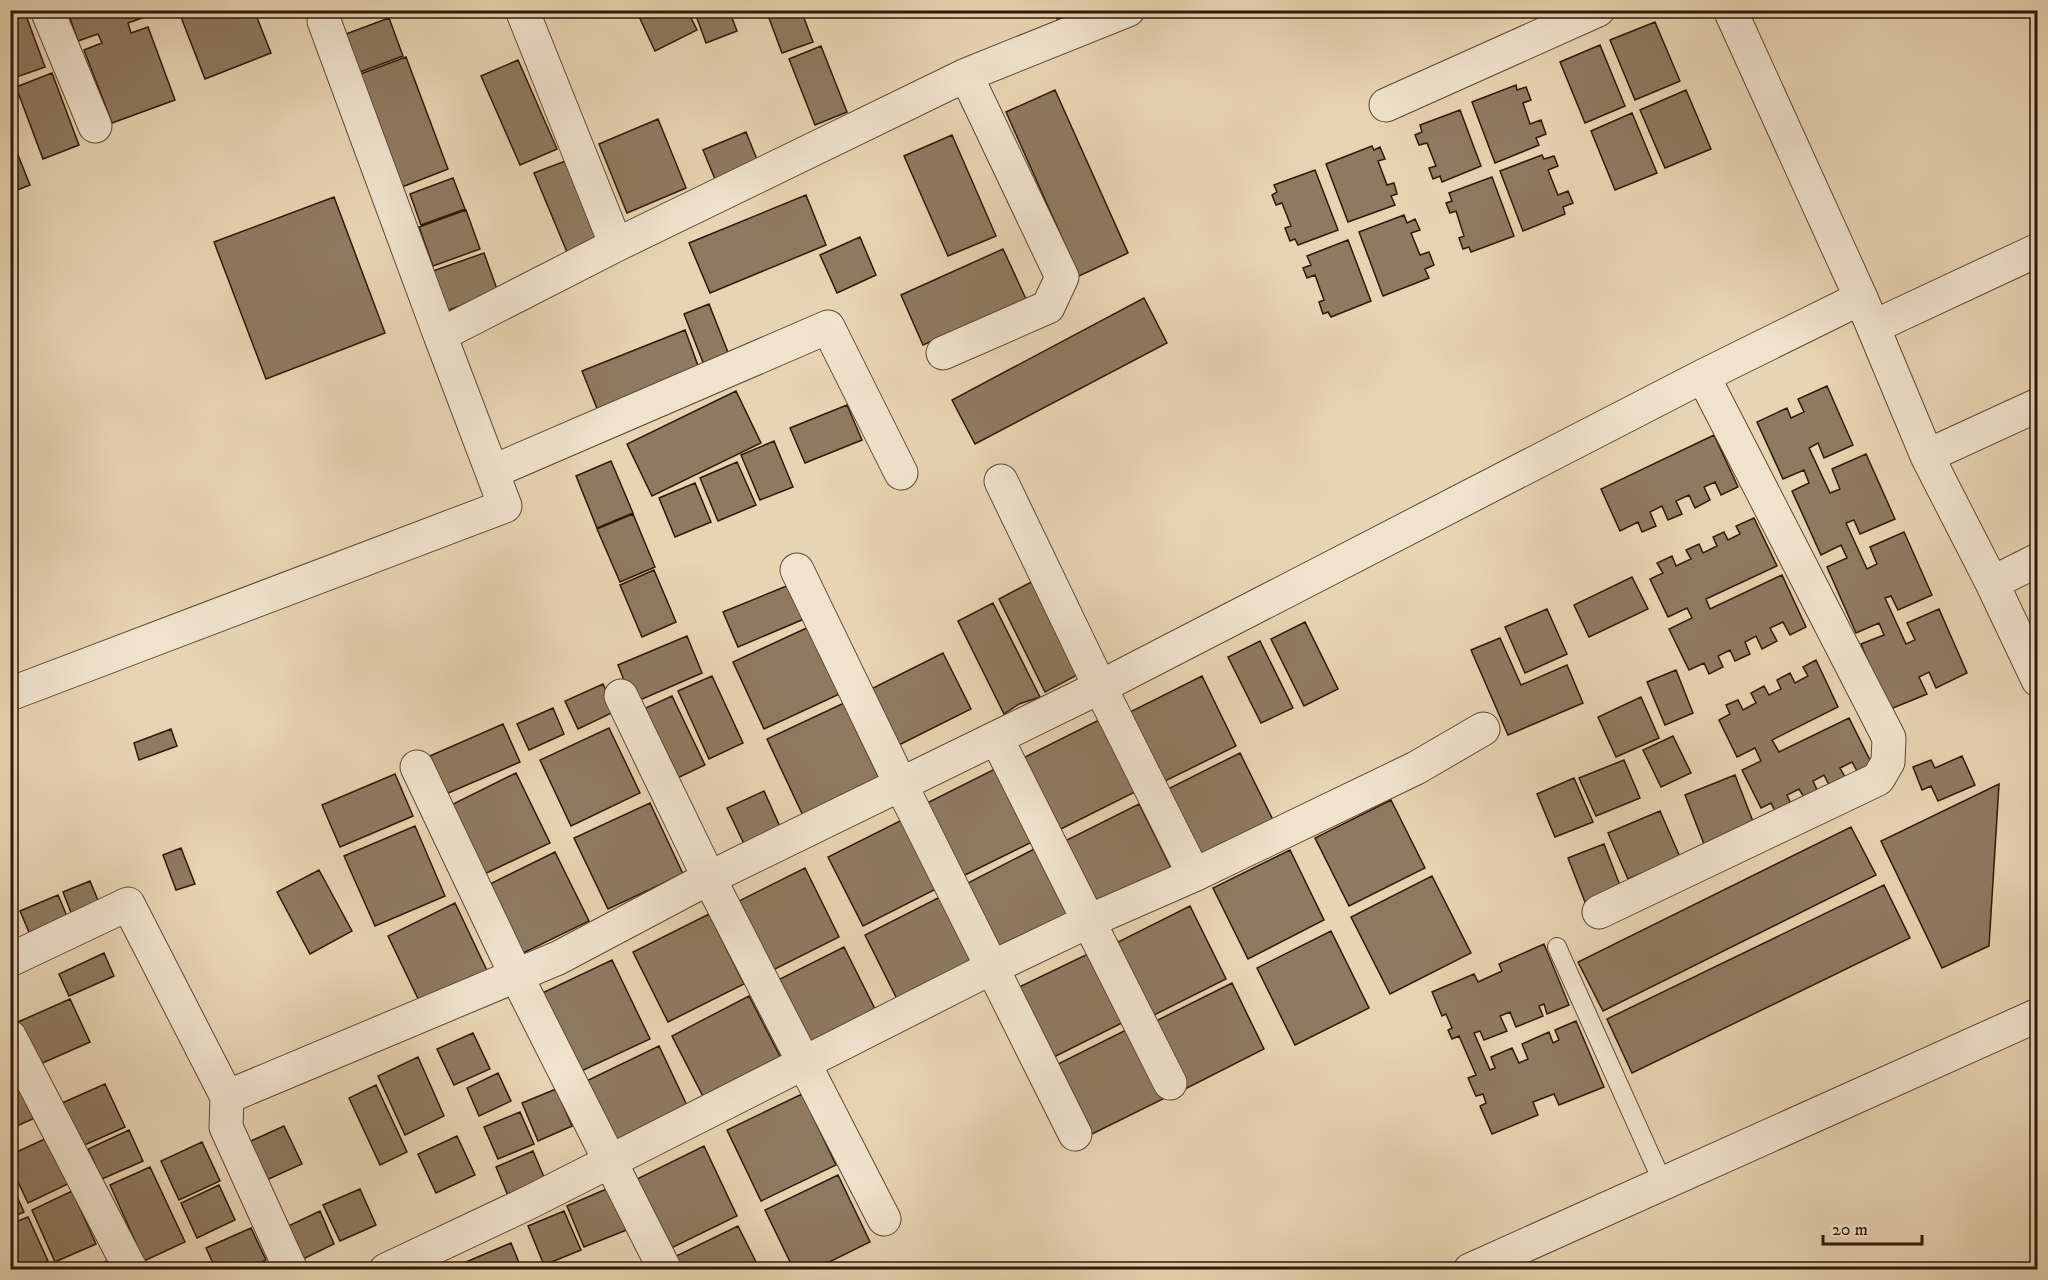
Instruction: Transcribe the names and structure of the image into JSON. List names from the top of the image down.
{
  "scale_bar": "20 m"
}
